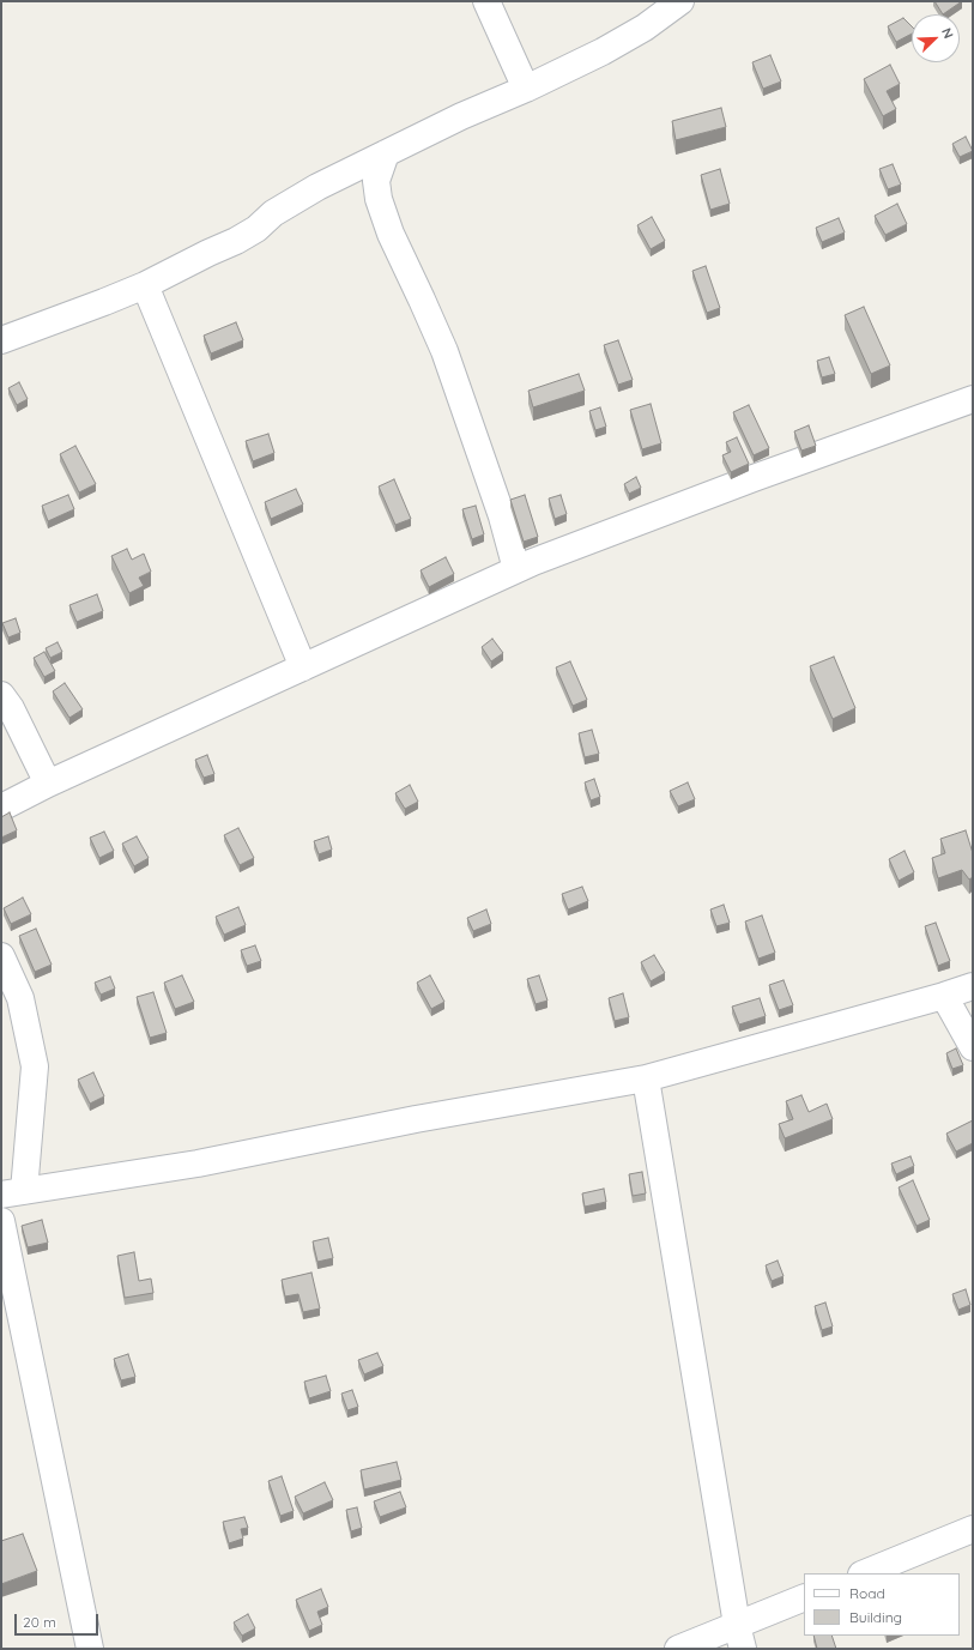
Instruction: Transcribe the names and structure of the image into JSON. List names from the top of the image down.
{
  "legend": ["Road", "Building"],
  "scale_bar": "20 m",
  "north": "top right"
}
